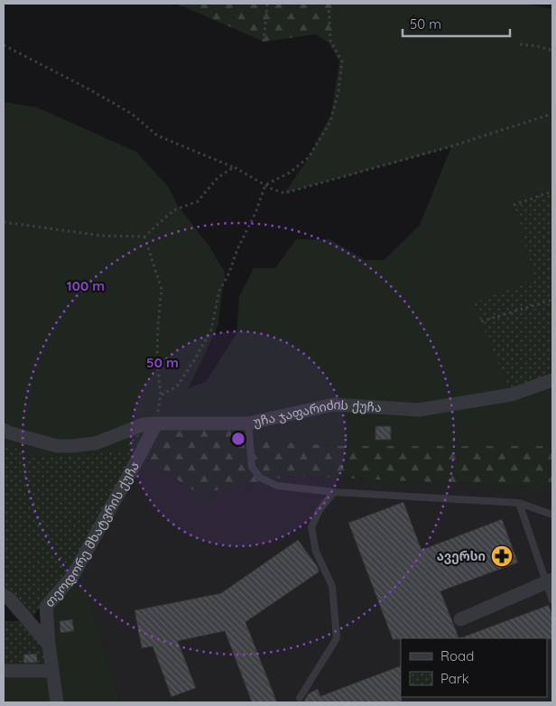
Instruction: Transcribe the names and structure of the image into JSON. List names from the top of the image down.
{
  "streets": {
    "street": ["უჩა ჯაფარიძის ქუჩა", "თეოდორე მხატვრის ქუჩა"]
  },
  "crossings": [
    ["უჩა ჯაფარიძის ქუჩა", "თეოდორე მხატვრის ქუჩა"]
  ],
  "places": {
    "pharmacy": ["ავერსი"]
  },
  "legend": ["Road", "Park"],
  "scale_bar": "50 m",
  "rings": ["100 m", "50 m"]
}
